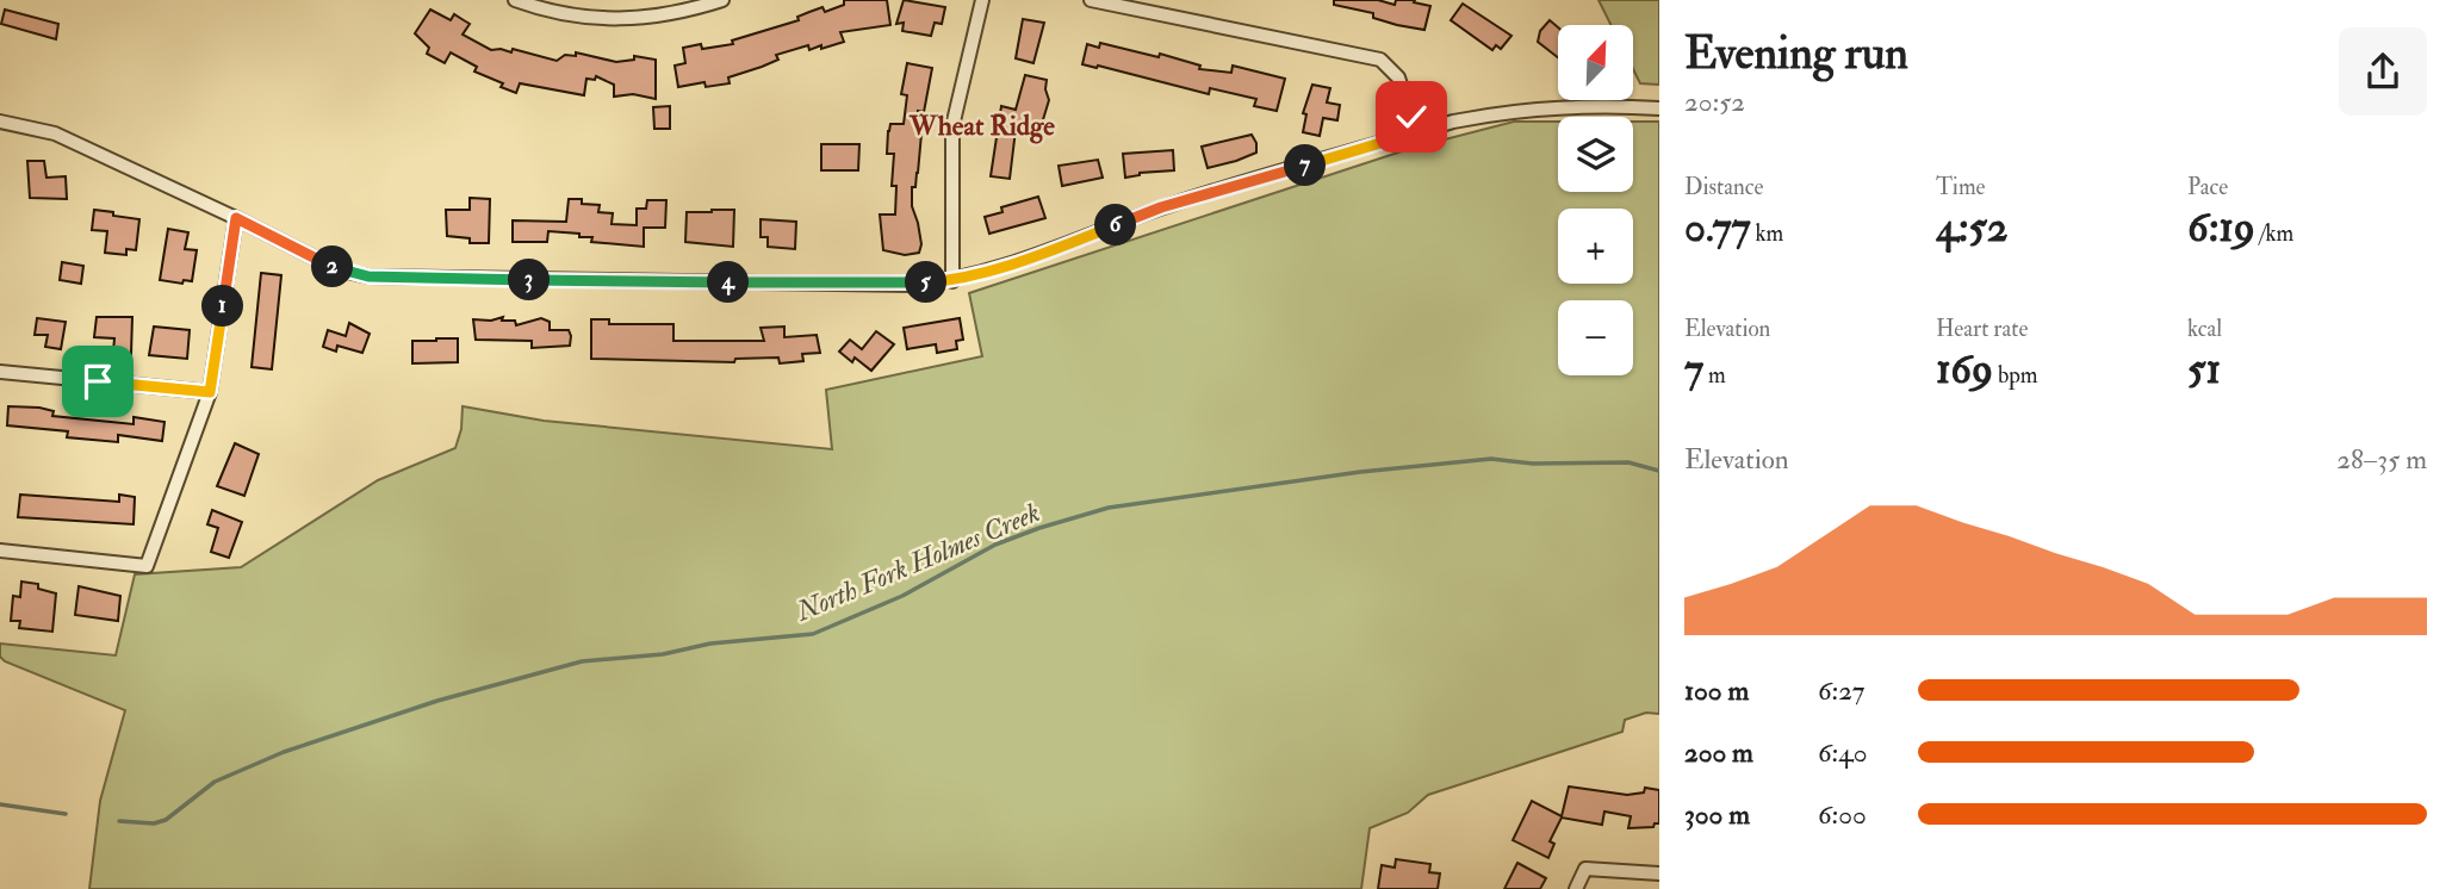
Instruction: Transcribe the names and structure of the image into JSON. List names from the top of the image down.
{
  "districts": ["Wheat Ridge"],
  "water": ["North Fork Holmes Creek"],
  "north": "top right",
  "page": {
    "heading": ["Evening run", "20:52"],
    "map_buttons": ["+", "−"],
    "stats": [
      ["Distance", "0.77 km"],
      ["Time", "4:52"],
      ["Pace", "6:19 /km"],
      ["Elevation", "7 m"],
      ["Heart rate", "169 bpm"],
      ["kcal", "51"]
    ],
    "pins": [
      "7",
      "6",
      "2",
      "3",
      "4",
      "5",
      "1"
    ],
    "chart": ["Elevation", "28–35 m"],
    "list": [
      {
        "name": "100 m",
        "note": "6:27"
      },
      {
        "name": "200 m",
        "note": "6:40"
      },
      {
        "name": "300 m",
        "note": "6:00"
      }
    ]
  }
}
